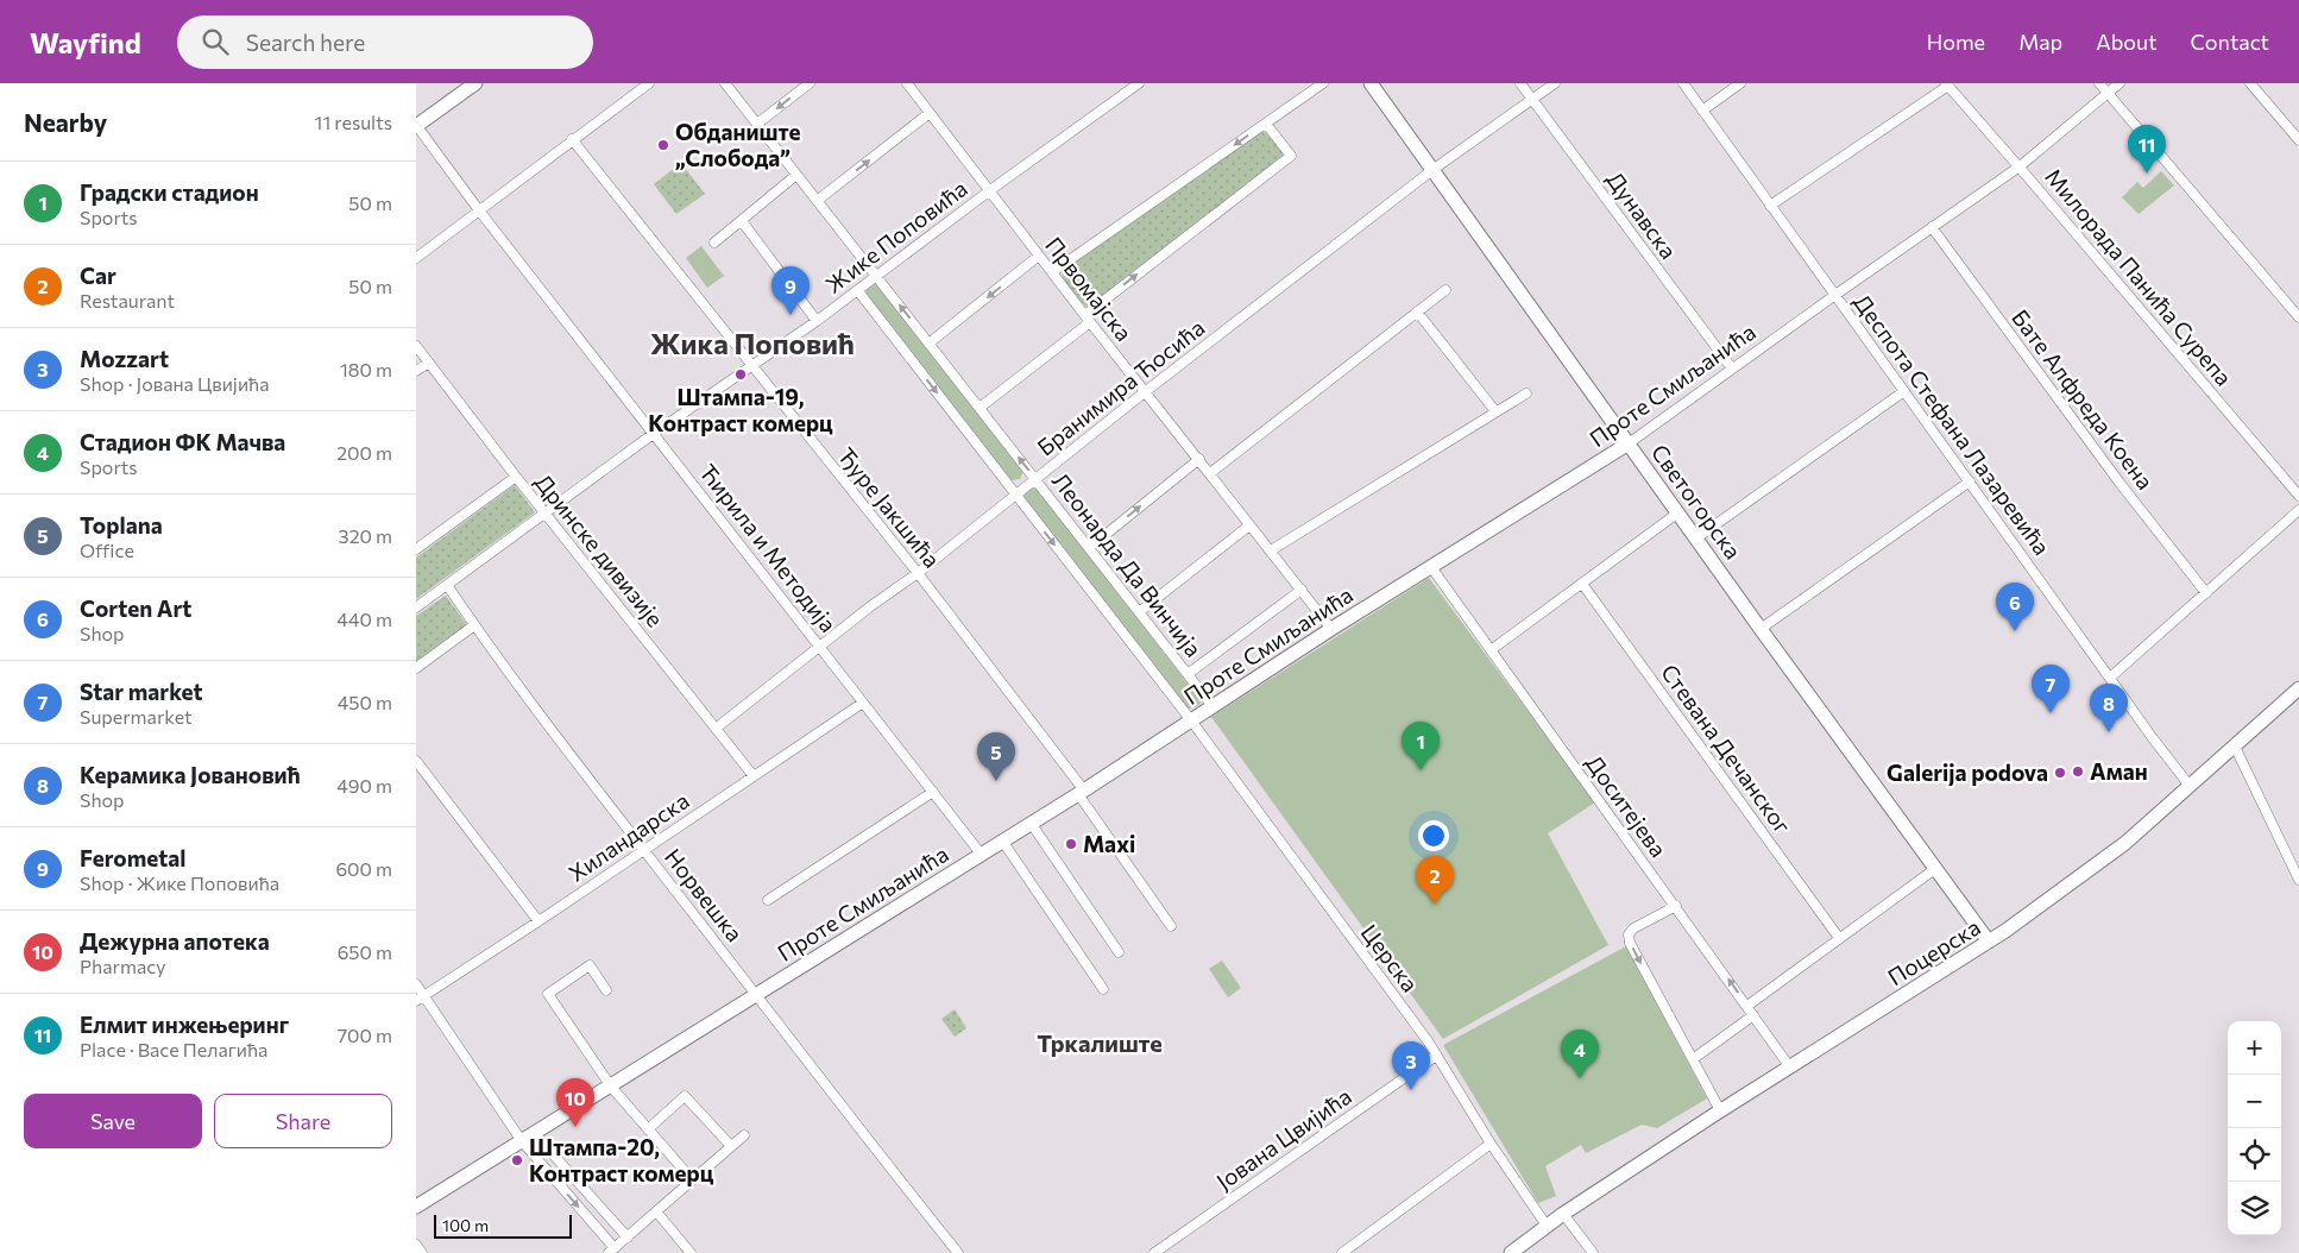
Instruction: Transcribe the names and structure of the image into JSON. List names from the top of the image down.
{
  "streets": {
    "street": [
      "Дунавска",
      "Жике Поповића",
      "Милорада Панића Сурепа",
      "Првомајска",
      "Проте Смиљанића",
      "Бранимира Ћосића",
      "Бате Алфреда Коена",
      "Деспота Стефана Лазаревића",
      "Светогорска",
      "Ђуре Јакшића",
      "Ћирила и Методија",
      "Дринске дивизије",
      "Леонарда Да Винчија",
      "Стевана Дечанског",
      "Доситејева",
      "Хиландарска",
      "Норвешка",
      "Поцерска",
      "Церска",
      "Јована Цвијића"
    ]
  },
  "crossings": [
    ["Дунавска", "Проте Смиљанића"],
    ["Дунавска", "Бранимира Ћосића"],
    ["Жике Поповића", "Првомајска"],
    ["Жике Поповића", "Ђуре Јакшића"],
    ["Жике Поповића", "Ћирила и Методија"],
    ["Жике Поповића", "Дринске дивизије"],
    ["Жике Поповића", "Леонарда Да Винчија"],
    ["Жике Поповића", "Норвешка"],
    ["Милорада Панића Сурепа", "Проте Смиљанића"],
    ["Првомајска", "Проте Смиљанића"],
    ["Првомајска", "Бранимира Ћосића"],
    ["Проте Смиљанића", "Бате Алфреда Коена"],
    ["Проте Смиљанића", "Деспота Стефана Лазаревића"],
    ["Проте Смиљанића", "Светогорска"],
    ["Проте Смиљанића", "Ђуре Јакшића"],
    ["Проте Смиљанића", "Ћирила и Методија"],
    ["Проте Смиљанића", "Леонарда Да Винчија"],
    ["Проте Смиљанића", "Доситејева"],
    ["Проте Смиљанића", "Норвешка"],
    ["Проте Смиљанића", "Церска"],
    ["Бранимира Ћосића", "Светогорска"],
    ["Бранимира Ћосића", "Ђуре Јакшића"],
    ["Бранимира Ћосића", "Ћирила и Методија"],
    ["Бранимира Ћосића", "Дринске дивизије"],
    ["Бранимира Ћосића", "Леонарда Да Винчија"],
    ["Деспота Стефана Лазаревића", "Поцерска"],
    ["Светогорска", "Поцерска"],
    ["Ћирила и Методија", "Хиландарска"],
    ["Дринске дивизије", "Хиландарска"],
    ["Леонарда Да Винчија", "Церска"],
    ["Доситејева", "Поцерска"],
    ["Хиландарска", "Норвешка"],
    ["Поцерска", "Церска"],
    ["Церска", "Јована Цвијића"]
  ],
  "districts": ["Жика Поповић", "Тркалиште"],
  "places": [
    "Обданиште „Слобода”",
    "Штампа-19, Контраст комерц",
    "Аман",
    "Galerija podova",
    "Maxi",
    "Штампа-20, Контраст комерц"
  ],
  "scale_bar": "100 m",
  "page": {
    "header": "Wayfind",
    "search": "Search here",
    "nav": [
      "Home",
      "Map",
      "About",
      "Contact"
    ],
    "heading": ["Nearby", "11 results"],
    "pins": [
      "11",
      "9",
      "6",
      "7",
      "8",
      "1",
      "5",
      "2",
      "4",
      "3",
      "10"
    ],
    "list": [
      {
        "mark": "1",
        "name": "Градски стадион",
        "note": "Sports",
        "value": "50 m"
      },
      {
        "mark": "2",
        "name": "Car",
        "note": "Restaurant",
        "value": "50 m"
      },
      {
        "mark": "3",
        "name": "Mozzart",
        "note": "Shop · Јована Цвијића",
        "value": "180 m"
      },
      {
        "mark": "4",
        "name": "Стадион ФК Мачва",
        "note": "Sports",
        "value": "200 m"
      },
      {
        "mark": "5",
        "name": "Toplana",
        "note": "Office",
        "value": "320 m"
      },
      {
        "mark": "6",
        "name": "Corten Art",
        "note": "Shop",
        "value": "440 m"
      },
      {
        "mark": "7",
        "name": "Star market",
        "note": "Supermarket",
        "value": "450 m"
      },
      {
        "mark": "8",
        "name": "Керамика Јовановић",
        "note": "Shop",
        "value": "490 m"
      },
      {
        "mark": "9",
        "name": "Ferometal",
        "note": "Shop · Жике Поповића",
        "value": "600 m"
      },
      {
        "mark": "10",
        "name": "Дежурна апотека",
        "note": "Pharmacy",
        "value": "650 m"
      },
      {
        "mark": "11",
        "name": "Елмит инжењеринг",
        "note": "Place · Васе Пелагића",
        "value": "700 m"
      }
    ],
    "map_buttons": ["+", "−"],
    "buttons": ["Save", "Share"],
    "scale": "100 m"
  }
}
